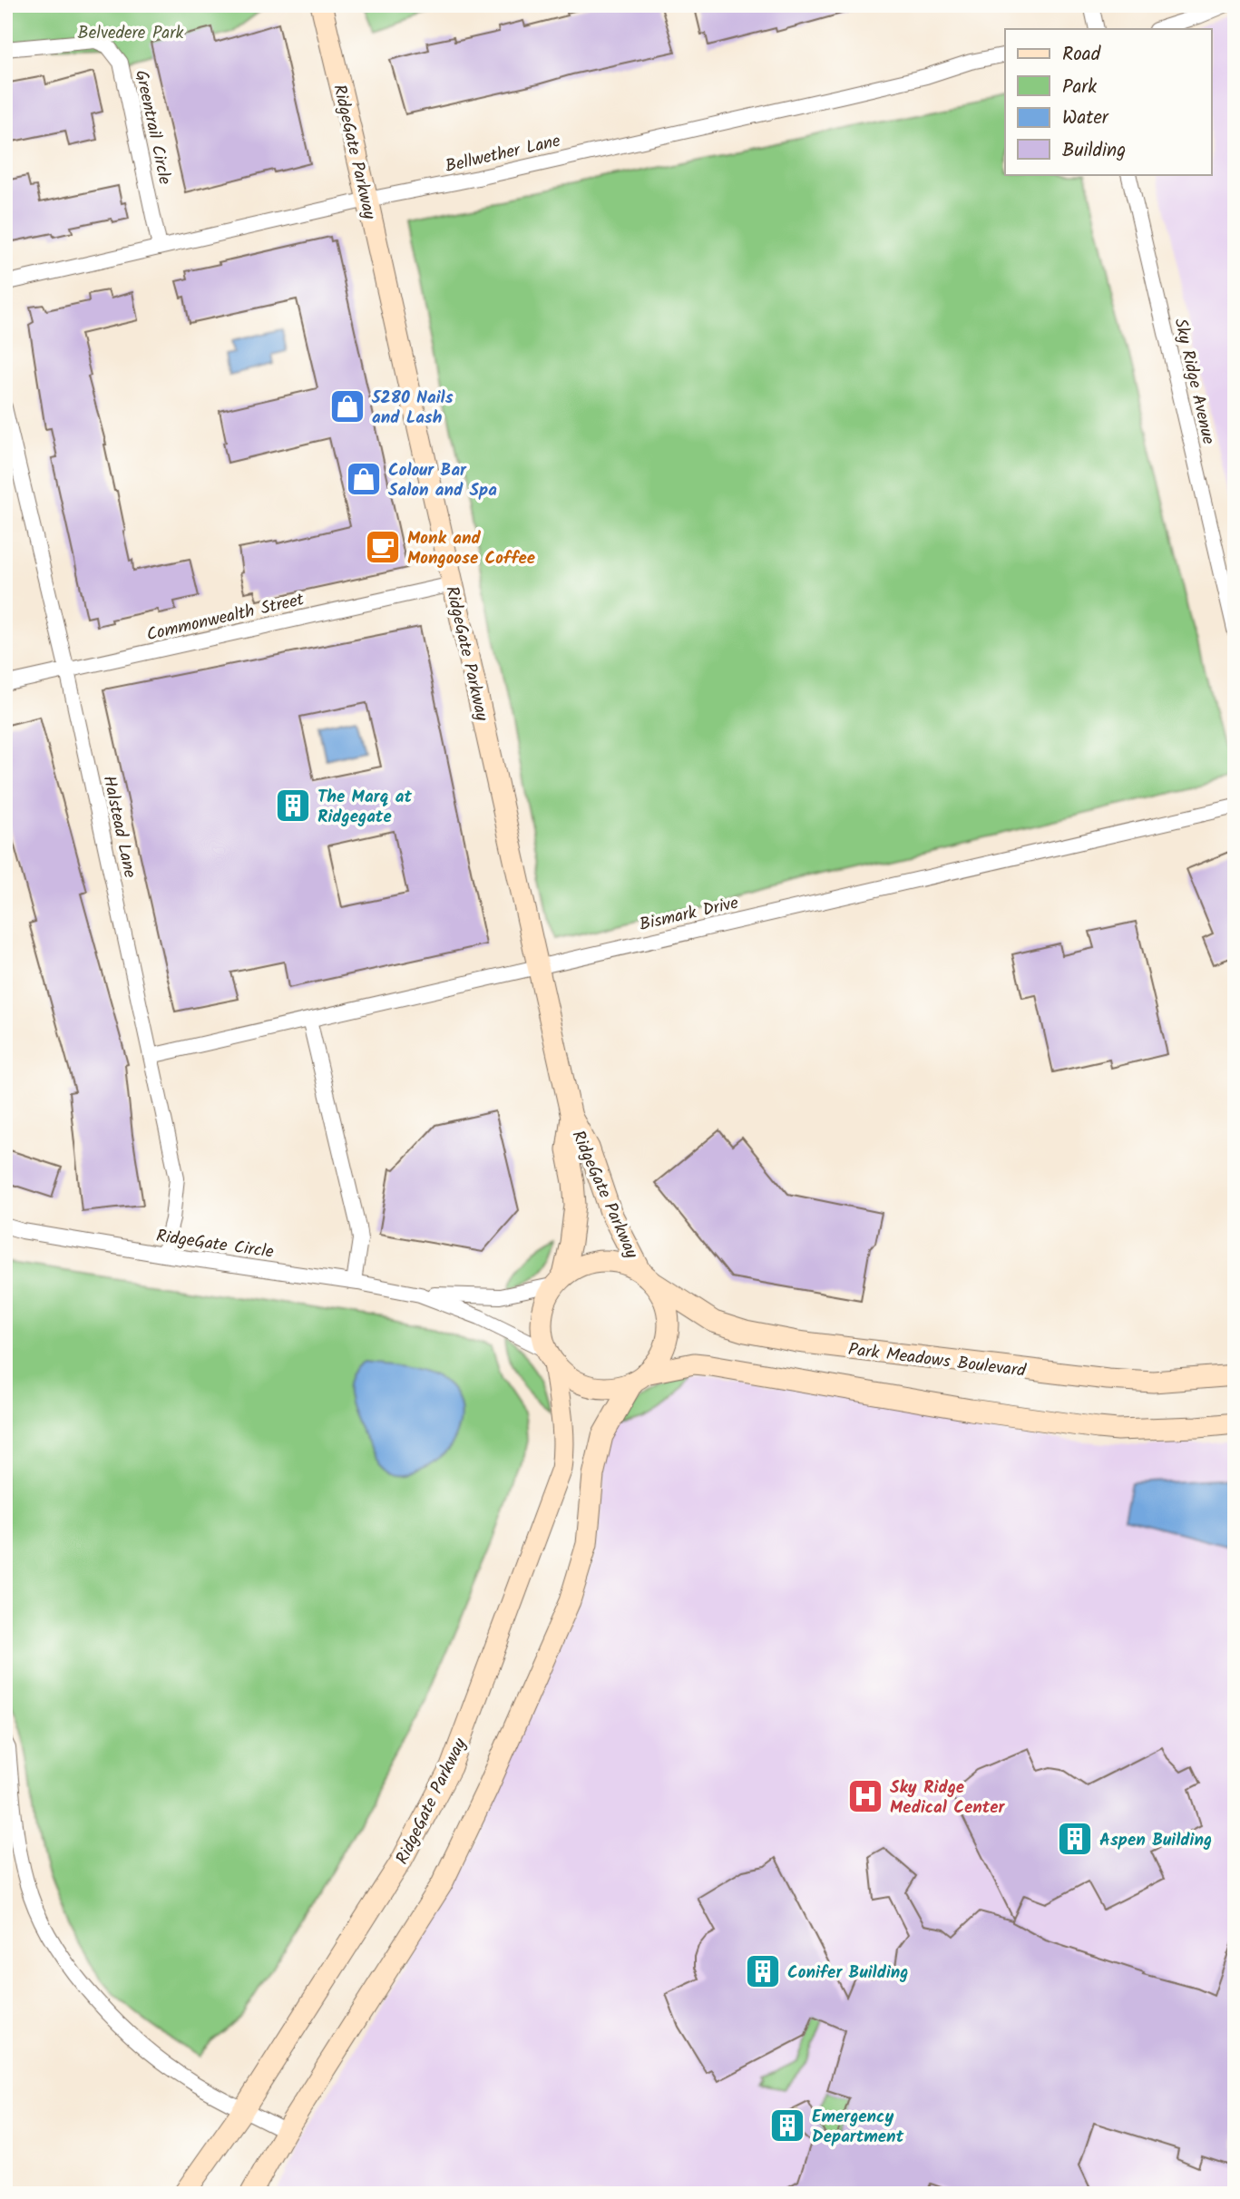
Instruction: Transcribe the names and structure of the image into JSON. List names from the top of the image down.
{
  "streets": {
    "main road": ["RidgeGate Parkway", "Park Meadows Boulevard"],
    "street": [
      "Greentrail Circle",
      "Bellwether Lane",
      "Sky Ridge Avenue",
      "Commonwealth Street",
      "Halstead Lane",
      "Bismark Drive",
      "RidgeGate Circle"
    ]
  },
  "crossings": [
    ["Greentrail Circle", "Bellwether Lane"],
    ["RidgeGate Parkway", "Bellwether Lane"],
    ["RidgeGate Parkway", "Commonwealth Street"],
    ["RidgeGate Parkway", "Bismark Drive"],
    ["RidgeGate Parkway", "RidgeGate Circle"],
    ["RidgeGate Parkway", "Park Meadows Boulevard"],
    ["Commonwealth Street", "Halstead Lane"],
    ["Halstead Lane", "Bismark Drive"],
    ["Halstead Lane", "RidgeGate Circle"],
    ["RidgeGate Circle", "Park Meadows Boulevard"]
  ],
  "parks": ["Belvedere Park"],
  "places": {
    "shop": ["5280 Nails and Lash", "Colour Bar Salon and Spa"],
    "cafe": ["Monk and Mongoose Coffee"],
    "building": [
      "The Marq at Ridgegate",
      "Aspen Building",
      "Conifer Building",
      "Emergency Department"
    ],
    "hospital": ["Sky Ridge Medical Center"]
  },
  "legend": [
    "Road",
    "Park",
    "Water",
    "Building"
  ]
}
